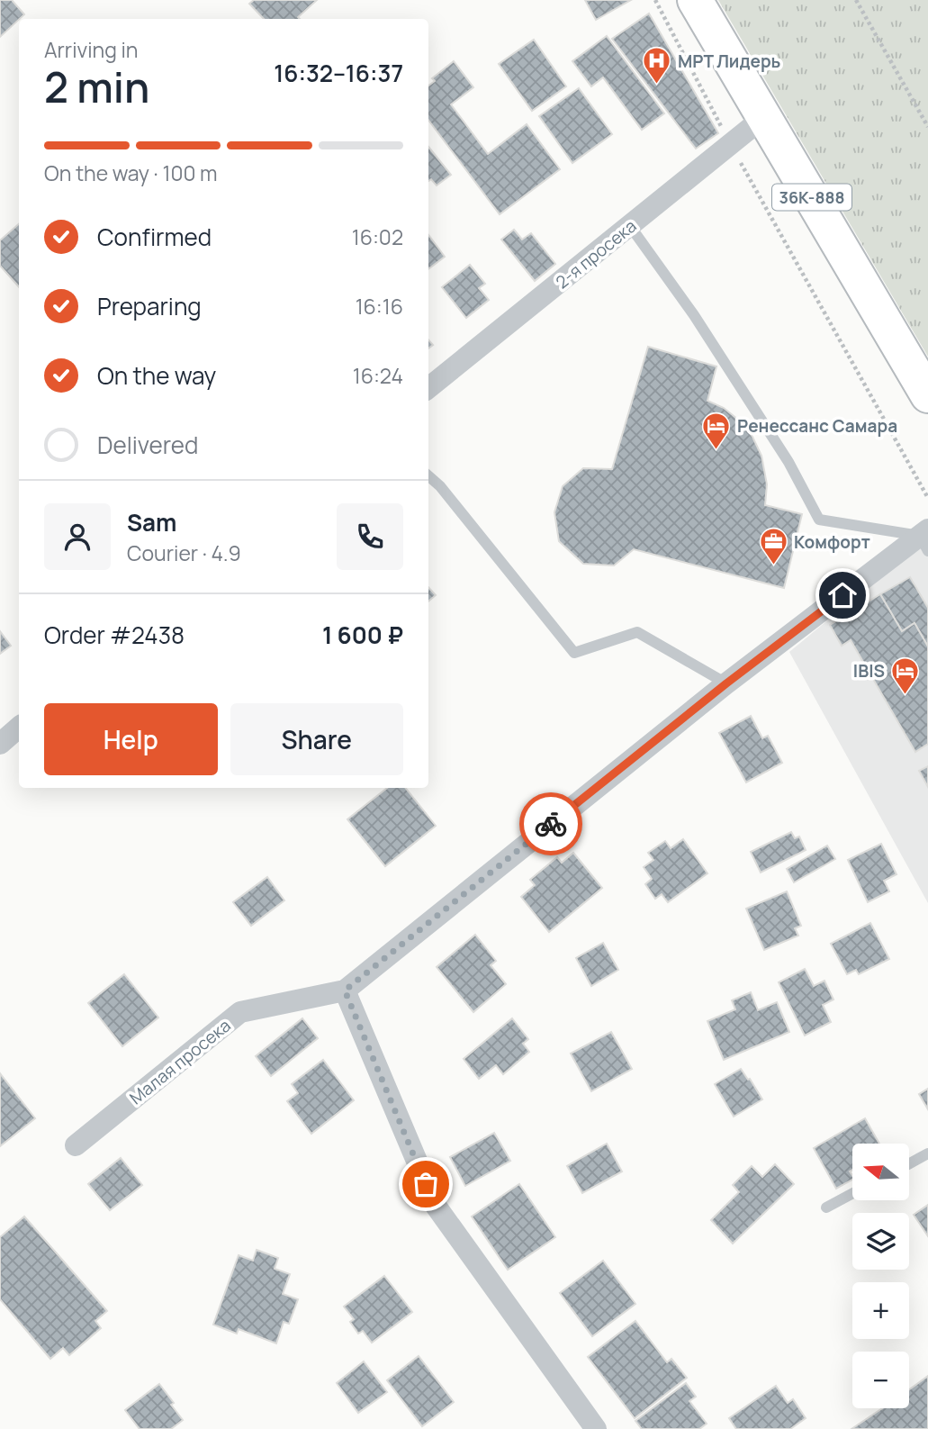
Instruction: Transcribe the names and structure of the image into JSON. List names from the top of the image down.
{
  "streets": {
    "main road": ["36К-888"],
    "street": ["2-я просека", "Малая просека"]
  },
  "crossings": [
    ["36К-888", "2-я просека"]
  ],
  "places": {
    "hospital": ["МРТ Лидерь"],
    "hotel": ["Ренессанс Самара", "IBIS"],
    "office": ["Комфорт"]
  },
  "north": "left",
  "page": {
    "heading": ["2 min", "Arriving in", "16:32–16:37"],
    "panel": [
      "Sam",
      "Courier · 4.9",
      "Order #2438",
      "1 600 ₽"
    ],
    "bar": "On the way · 100 m",
    "list": [
      ["Confirmed", "16:02"],
      ["Preparing", "16:16"],
      ["On the way", "16:24"],
      "Delivered"
    ],
    "buttons": ["Help", "Share"],
    "map_buttons": ["+", "−"]
  }
}
